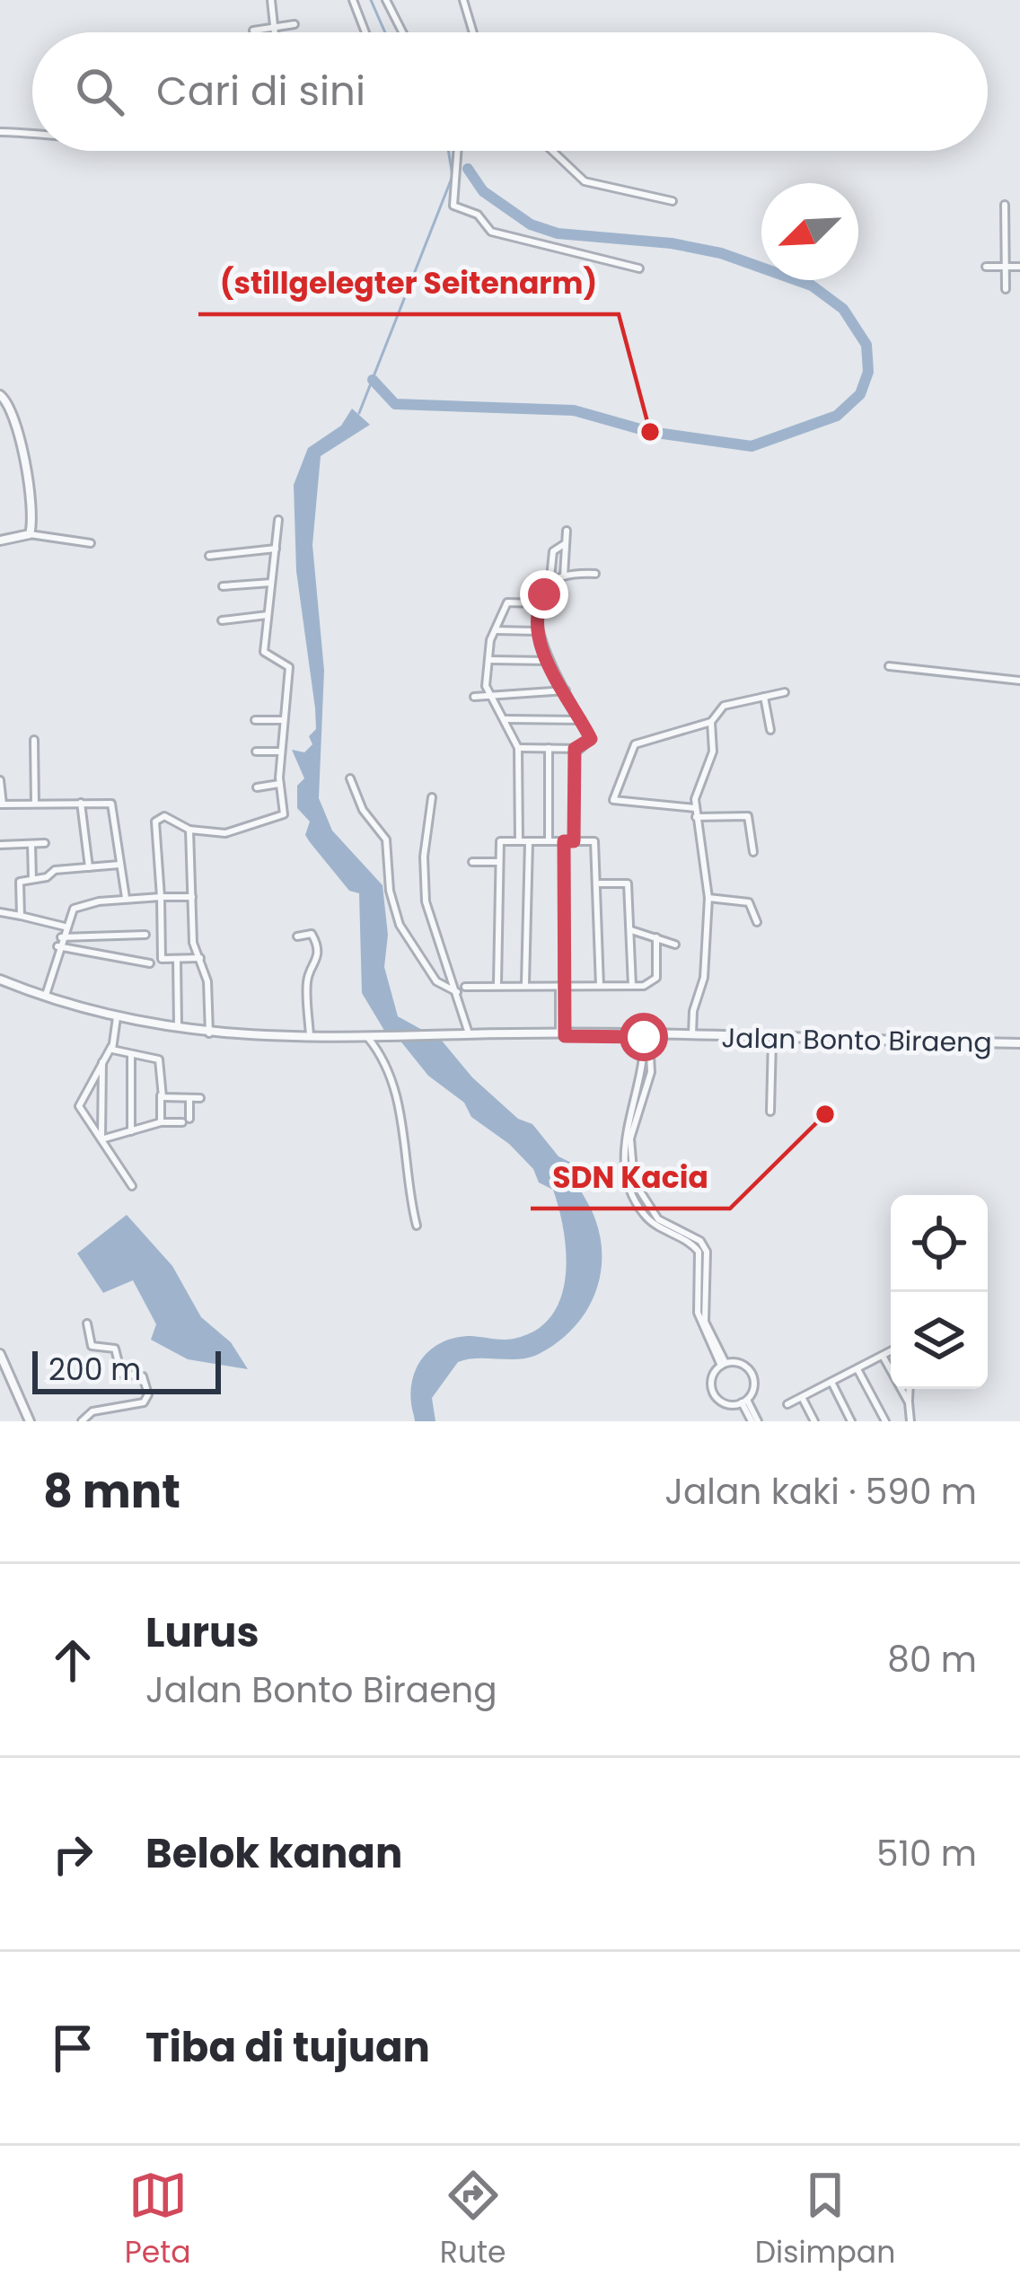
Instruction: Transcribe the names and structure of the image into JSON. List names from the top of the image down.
{
  "streets": {
    "street": ["Jalan Bonto Biraeng"]
  },
  "places": ["(stillgelegter Seitenarm)", "SDN Kacia"],
  "scale_bar": "200 m",
  "north": "bottom left",
  "page": {
    "search": "Cari di sini",
    "scale": "200 m",
    "heading": ["8 mnt", "Jalan kaki · 590 m"],
    "list": [
      ["Lurus", "Jalan Bonto Biraeng", "80 m"],
      ["Belok kanan", "510 m"],
      "Tiba di tujuan"
    ],
    "nav": ["Peta", "Rute", "Disimpan"]
  }
}
